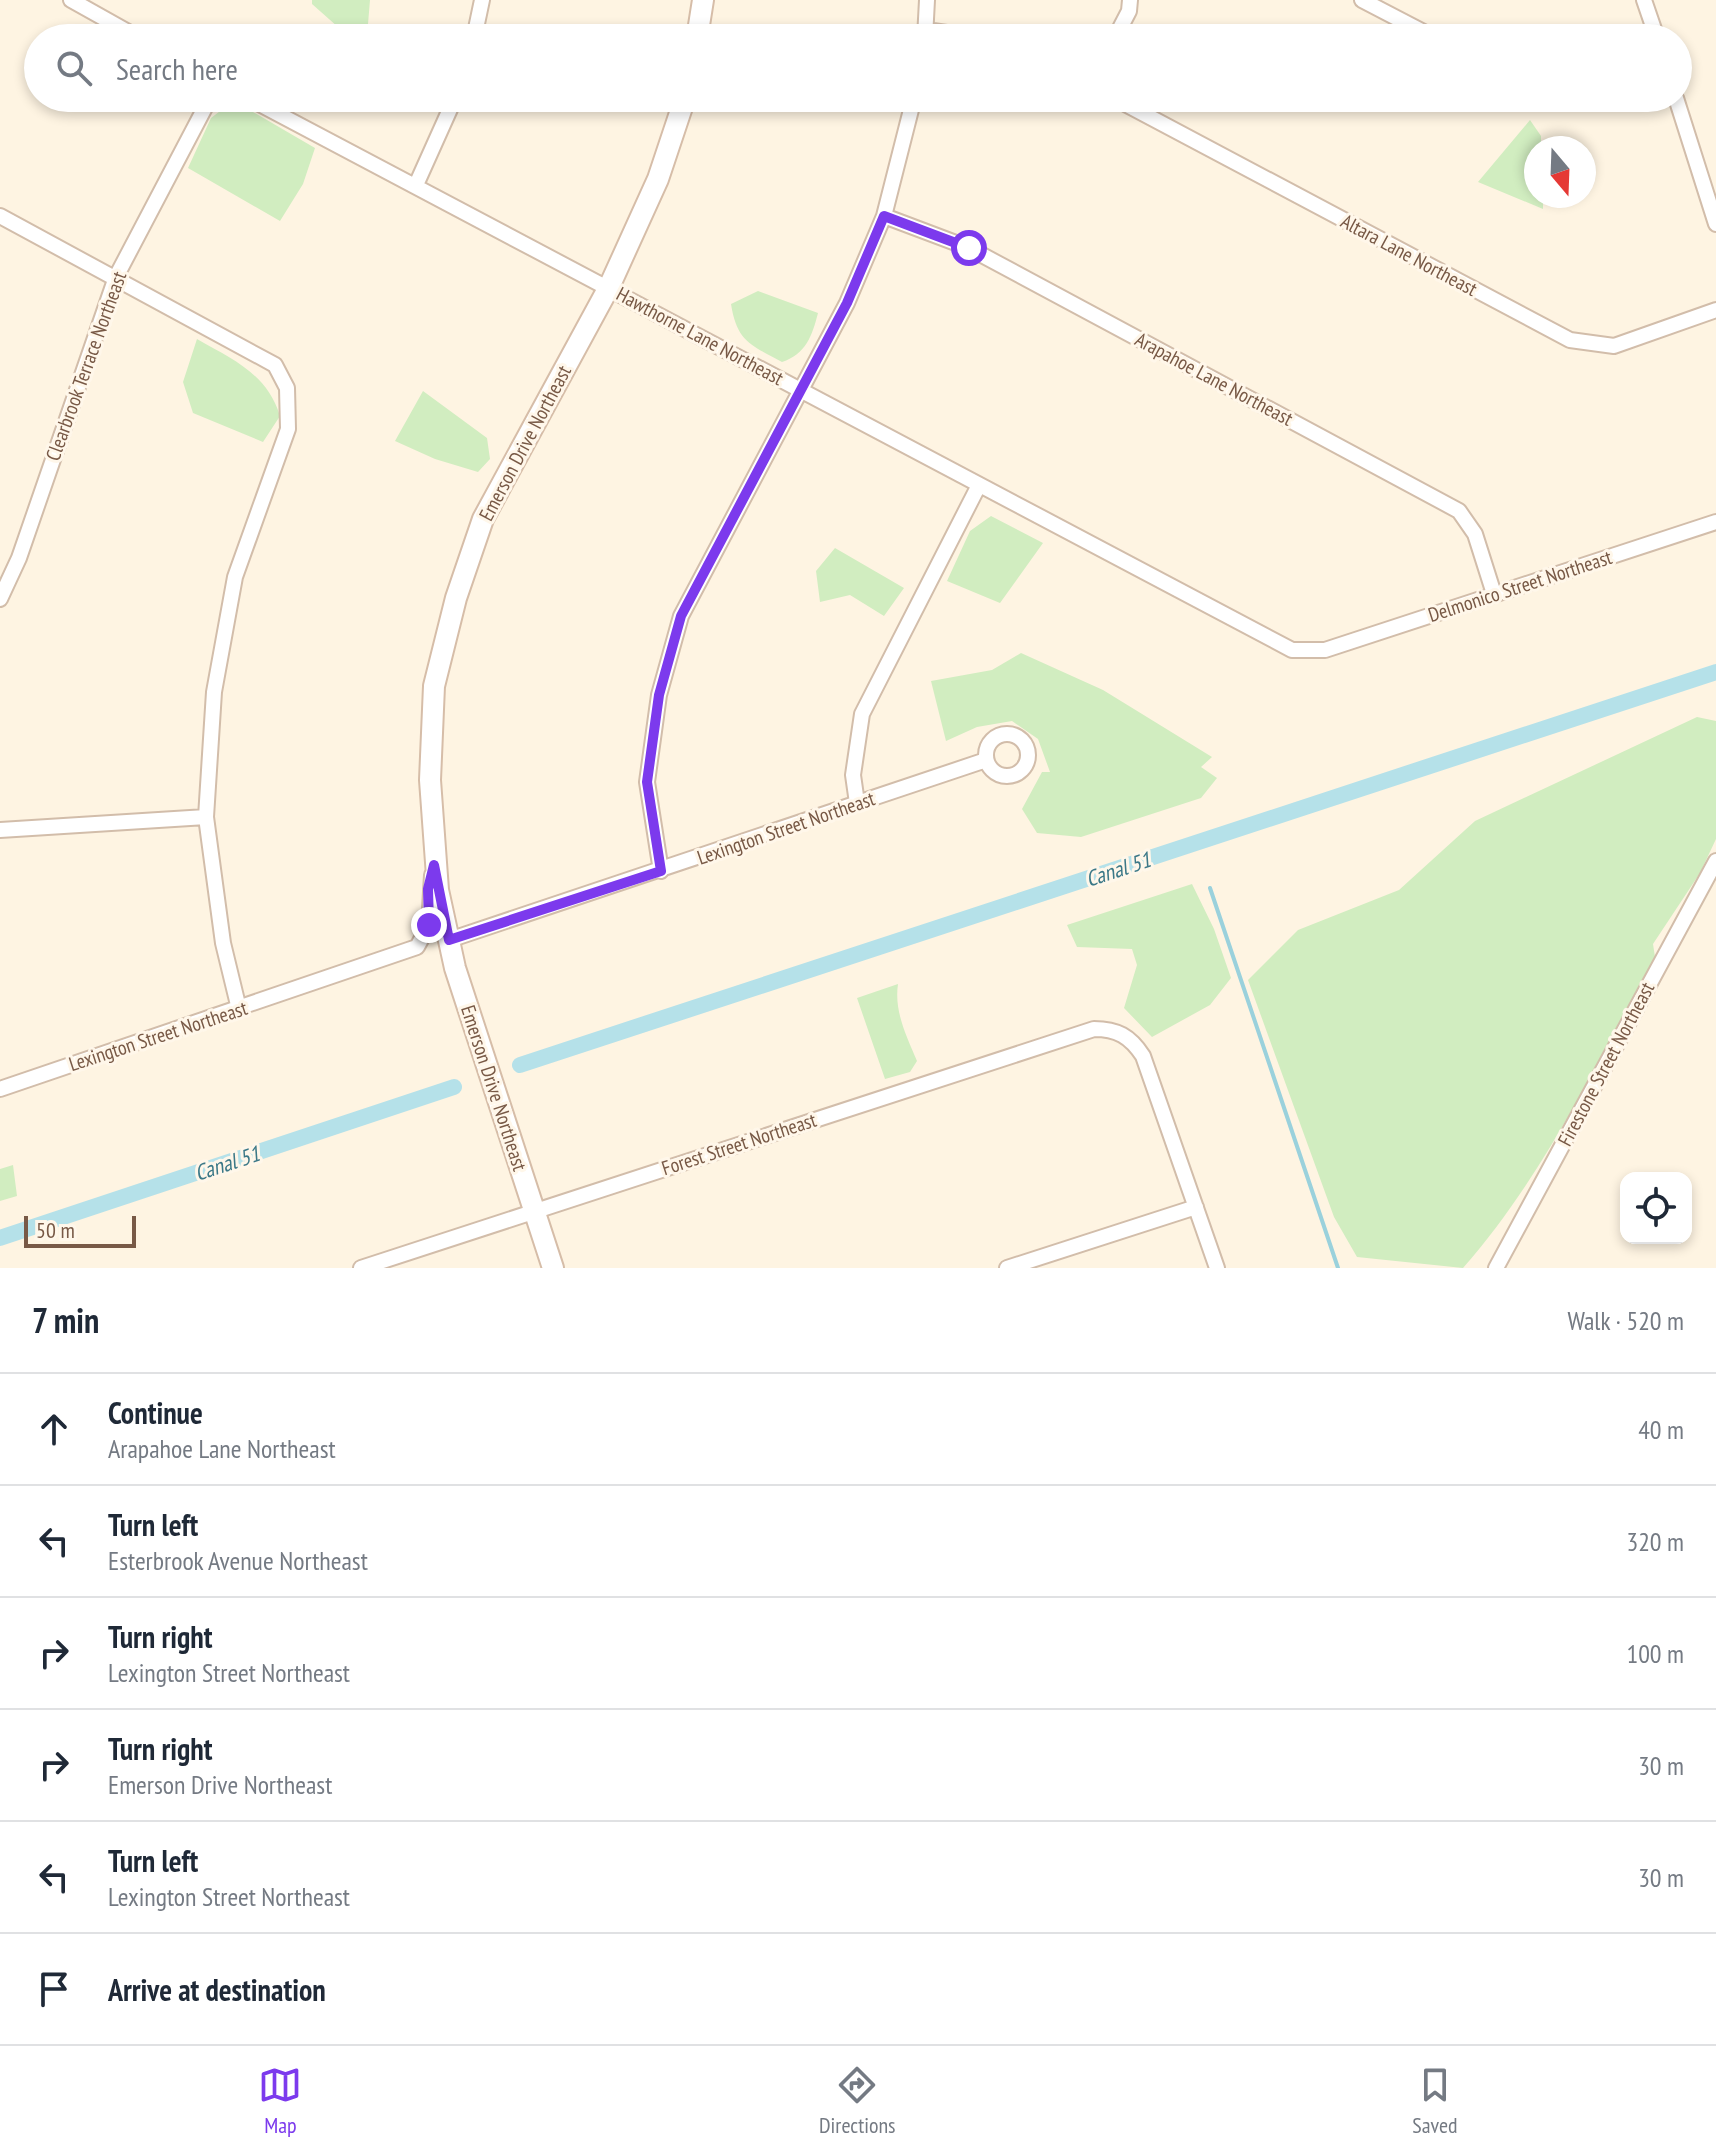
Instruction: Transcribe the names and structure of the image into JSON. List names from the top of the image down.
{
  "streets": {
    "street": [
      "Altara Lane Northeast",
      "Hawthorne Lane Northeast",
      "Clearbrook Terrace Northeast",
      "Arapahoe Lane Northeast",
      "Emerson Drive Northeast",
      "Delmonico Street Northeast",
      "Lexington Street Northeast",
      "Firestone Street Northeast",
      "Forest Street Northeast"
    ]
  },
  "crossings": [
    ["Hawthorne Lane Northeast", "Emerson Drive Northeast"],
    ["Hawthorne Lane Northeast", "Delmonico Street Northeast"],
    ["Arapahoe Lane Northeast", "Delmonico Street Northeast"],
    ["Emerson Drive Northeast", "Lexington Street Northeast"],
    ["Emerson Drive Northeast", "Forest Street Northeast"]
  ],
  "water": ["Canal 51"],
  "scale_bar": "50 m",
  "north": "bottom",
  "page": {
    "search": "Search here",
    "scale": "50 m",
    "heading": ["7 min", "Walk · 520 m"],
    "list": [
      ["Continue", "Arapahoe Lane Northeast", "40 m"],
      ["Turn left", "Esterbrook Avenue Northeast", "320 m"],
      ["Turn right", "Lexington Street Northeast", "100 m"],
      ["Turn right", "Emerson Drive Northeast", "30 m"],
      ["Turn left", "Lexington Street Northeast", "30 m"],
      "Arrive at destination"
    ],
    "nav": ["Map", "Directions", "Saved"]
  }
}
